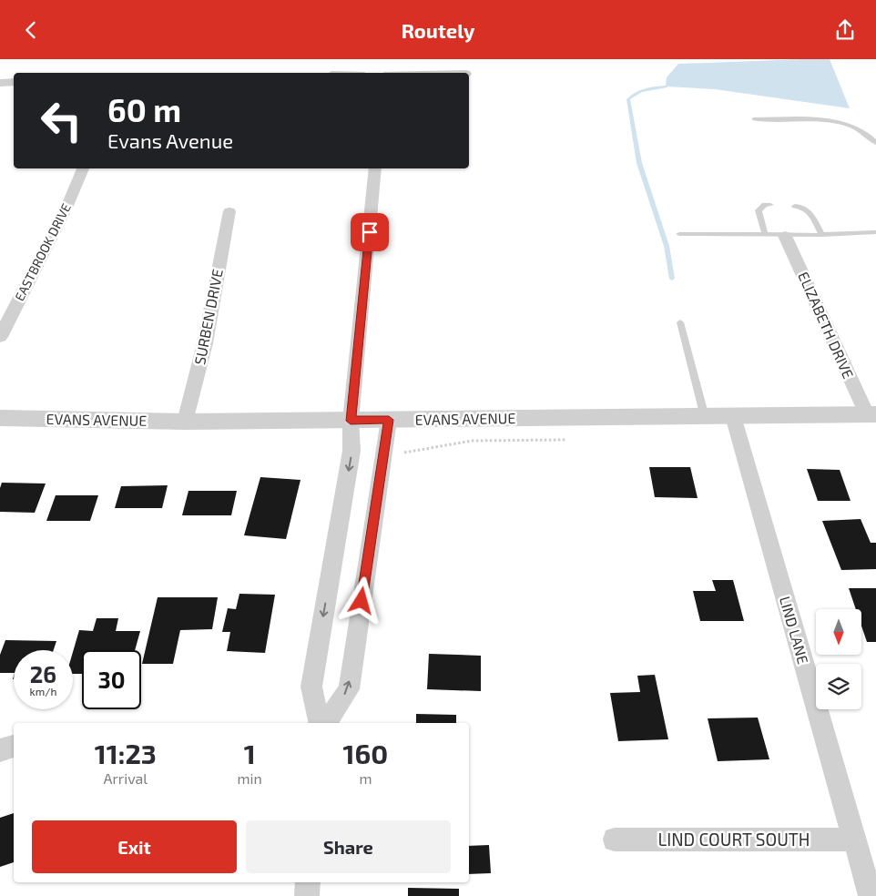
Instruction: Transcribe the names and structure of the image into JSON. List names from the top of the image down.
{
  "streets": {
    "street": [
      "EASTBROOK DRIVE",
      "SURBEN DRIVE",
      "ELIZABETH DRIVE",
      "EVANS AVENUE",
      "LIND LANE",
      "LIND COURT SOUTH"
    ]
  },
  "crossings": [
    ["SURBEN DRIVE", "EVANS AVENUE"],
    ["ELIZABETH DRIVE", "EVANS AVENUE"],
    ["EVANS AVENUE", "LIND LANE"],
    ["LIND LANE", "LIND COURT SOUTH"]
  ],
  "north": "bottom",
  "page": {
    "header": "Routely",
    "turn": ["60 m", "Evans Avenue"],
    "speed": "26 km/h",
    "limit": "30",
    "eta": [
      "11:23",
      "Arrival",
      "1",
      "min",
      "160",
      "m"
    ],
    "buttons": ["Exit", "Share"]
  }
}
